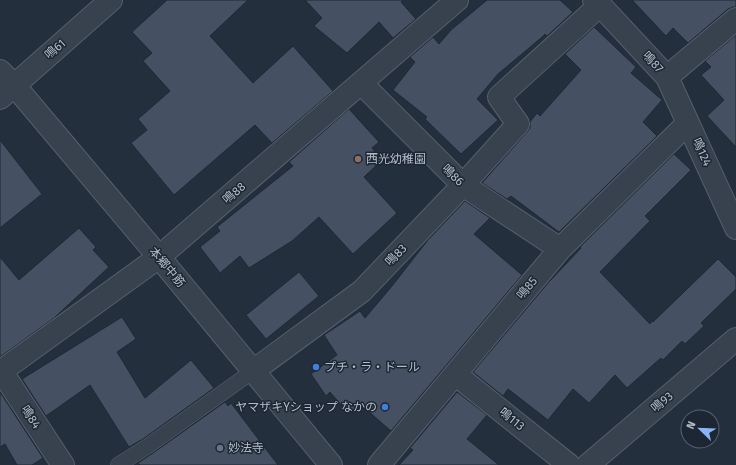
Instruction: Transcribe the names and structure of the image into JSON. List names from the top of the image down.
{
  "streets": {
    "street": [
      "鳴61",
      "鳴87",
      "鳴124",
      "鳴86",
      "鳴88",
      "鳴83",
      "本郷中筋",
      "鳴85",
      "鳴93",
      "鳴84",
      "鳴113"
    ]
  },
  "crossings": [
    ["鳴61", "本郷中筋"],
    ["鳴87", "鳴124"],
    ["鳴87", "鳴83"],
    ["鳴124", "鳴85"],
    ["鳴86", "鳴88"],
    ["鳴86", "鳴83"],
    ["鳴86", "鳴85"],
    ["鳴88", "本郷中筋"],
    ["鳴88", "鳴84"],
    ["鳴83", "本郷中筋"],
    ["鳴85", "鳴113"]
  ],
  "places": [
    "西光幼稚園",
    "プチ・ラ・ドール",
    "ヤマザキYショップ なかの",
    "妙法寺"
  ],
  "north": "top left"
}
